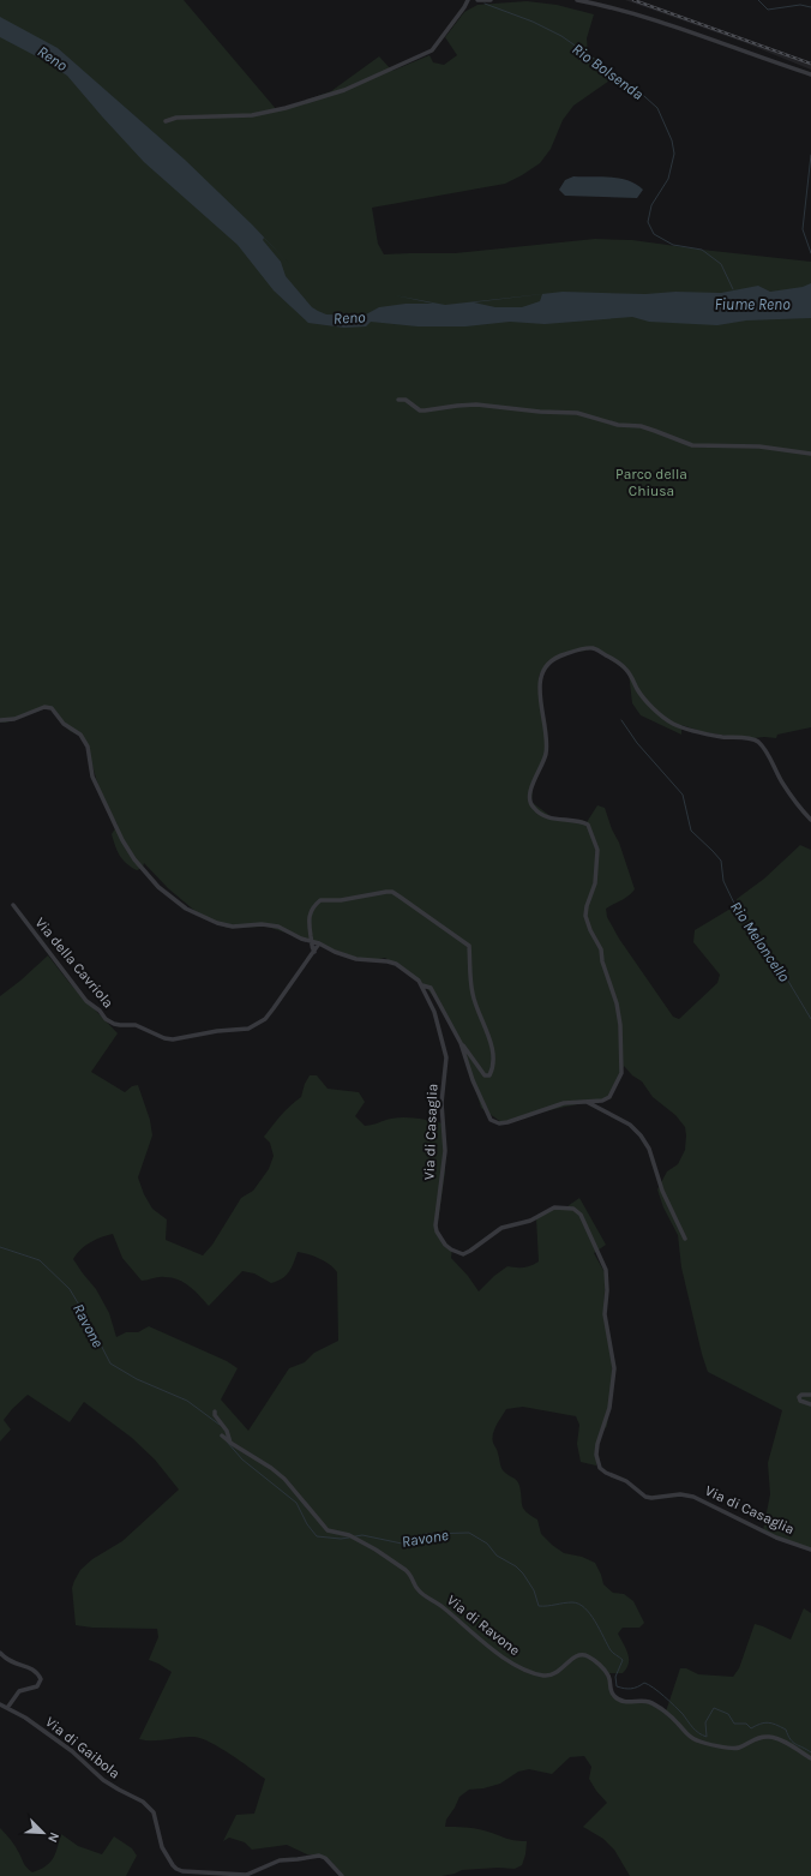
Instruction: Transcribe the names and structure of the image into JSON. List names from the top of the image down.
{
  "streets": {
    "street": [
      "Via della Cavriola",
      "Via di Casaglia",
      "Via di Ravone",
      "Via di Gaibola"
    ]
  },
  "crossings": [
    ["Via della Cavriola", "Via di Casaglia"]
  ],
  "water": [
    "Reno",
    "Rio Bolsenda",
    "Fiume Reno",
    "Rio Meloncello",
    "Ravone"
  ],
  "parks": ["Parco della Chiusa"],
  "north": "bottom right"
}
